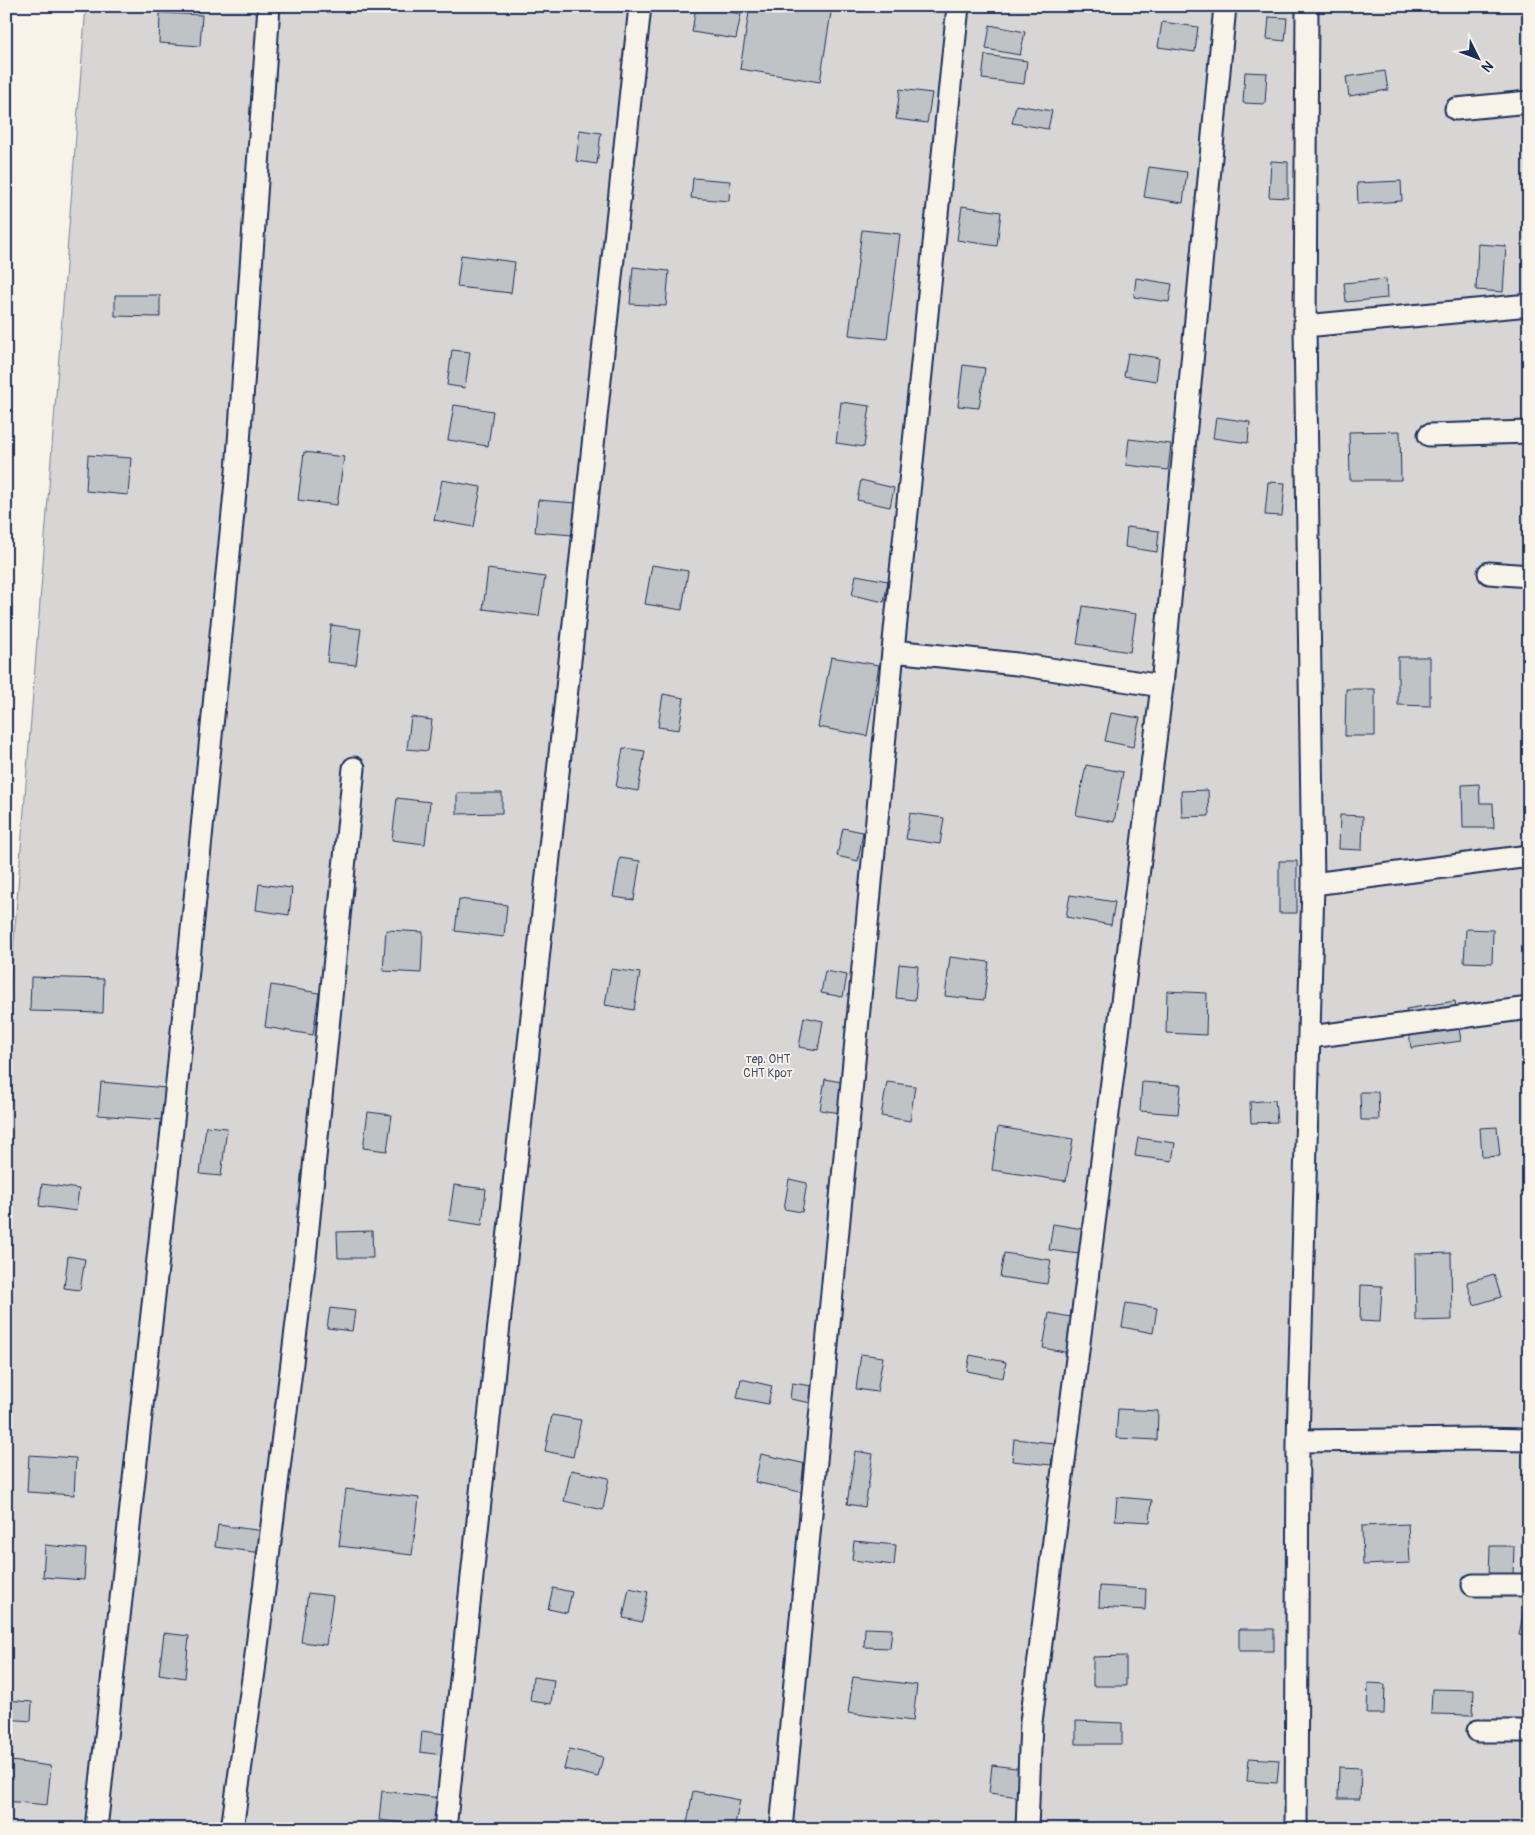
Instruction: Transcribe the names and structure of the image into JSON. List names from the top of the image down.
{
  "parks": ["тер. ОНТ СНТ Крот"],
  "north": "bottom right"
}
